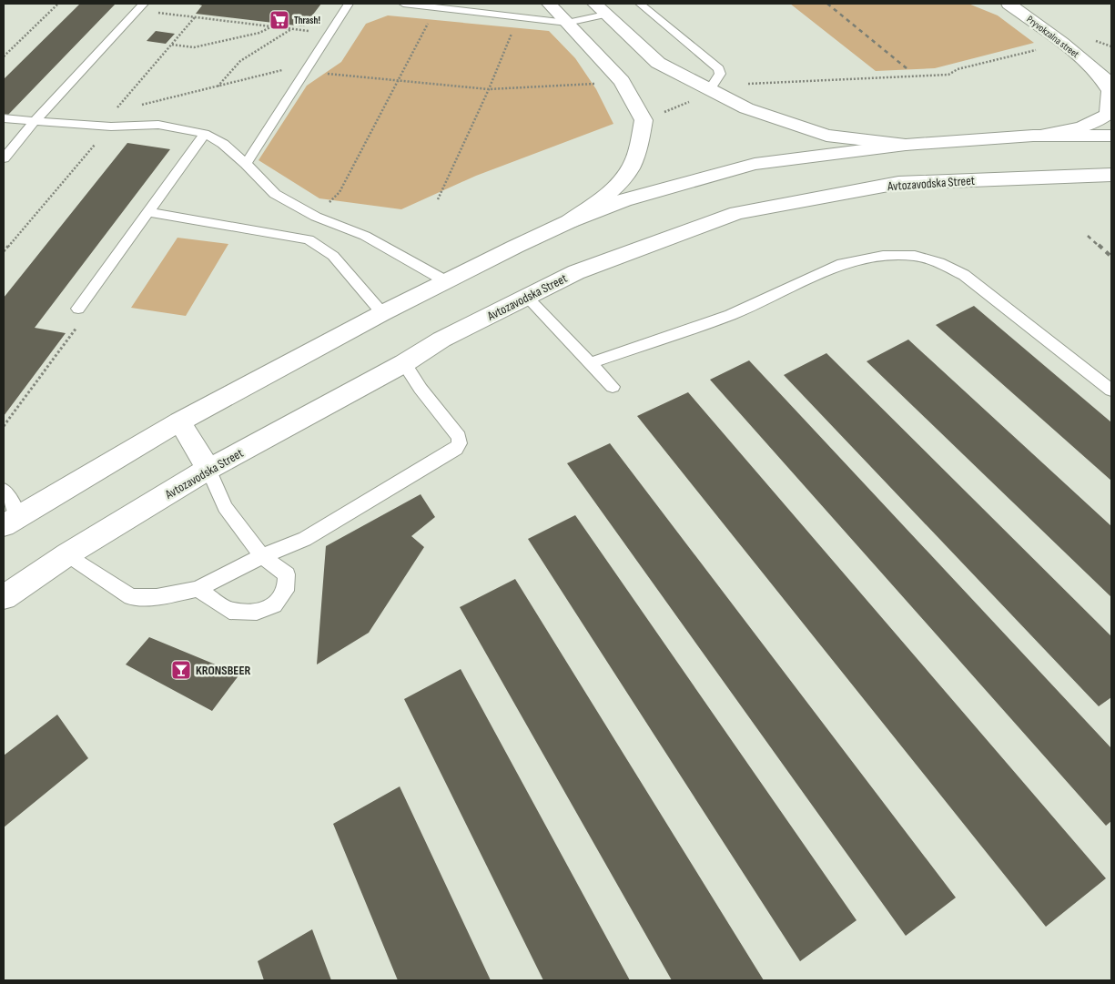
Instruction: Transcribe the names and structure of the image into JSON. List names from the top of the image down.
{
  "streets": {
    "main road": ["Pryvokzalna street", "Avtozavodska Street"]
  },
  "places": {
    "supermarket": ["Thrash!"],
    "bar": ["KRONSBEER"]
  }
}
